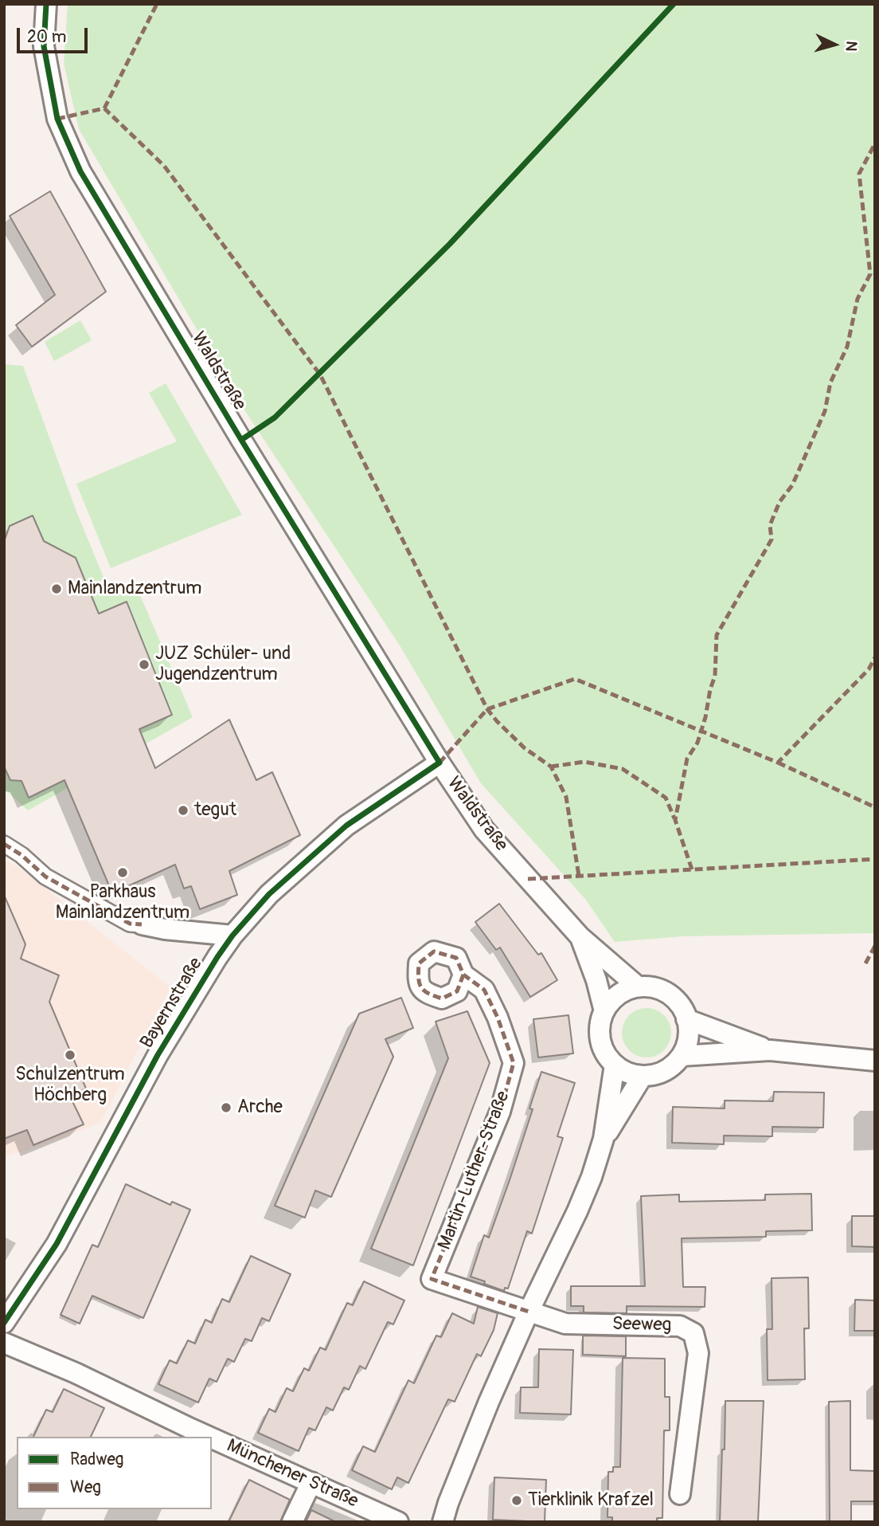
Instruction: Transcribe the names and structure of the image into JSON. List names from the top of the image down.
{
  "streets": {
    "street": [
      "Waldstraße",
      "Bayernstraße",
      "Martin-Luther-Straße",
      "Seeweg",
      "Münchener Straße"
    ]
  },
  "crossings": [
    ["Waldstraße", "Bayernstraße"],
    ["Martin-Luther-Straße", "Seeweg"]
  ],
  "places": [
    "Mainlandzentrum",
    "JUZ Schüler- und Jugendzentrum",
    "tegut",
    "Parkhaus Mainlandzentrum",
    "Schulzentrum Höchberg",
    "Arche",
    "Tierklinik Krafzel"
  ],
  "legend": ["Radweg", "Weg"],
  "scale_bar": "20 m",
  "north": "right"
}
